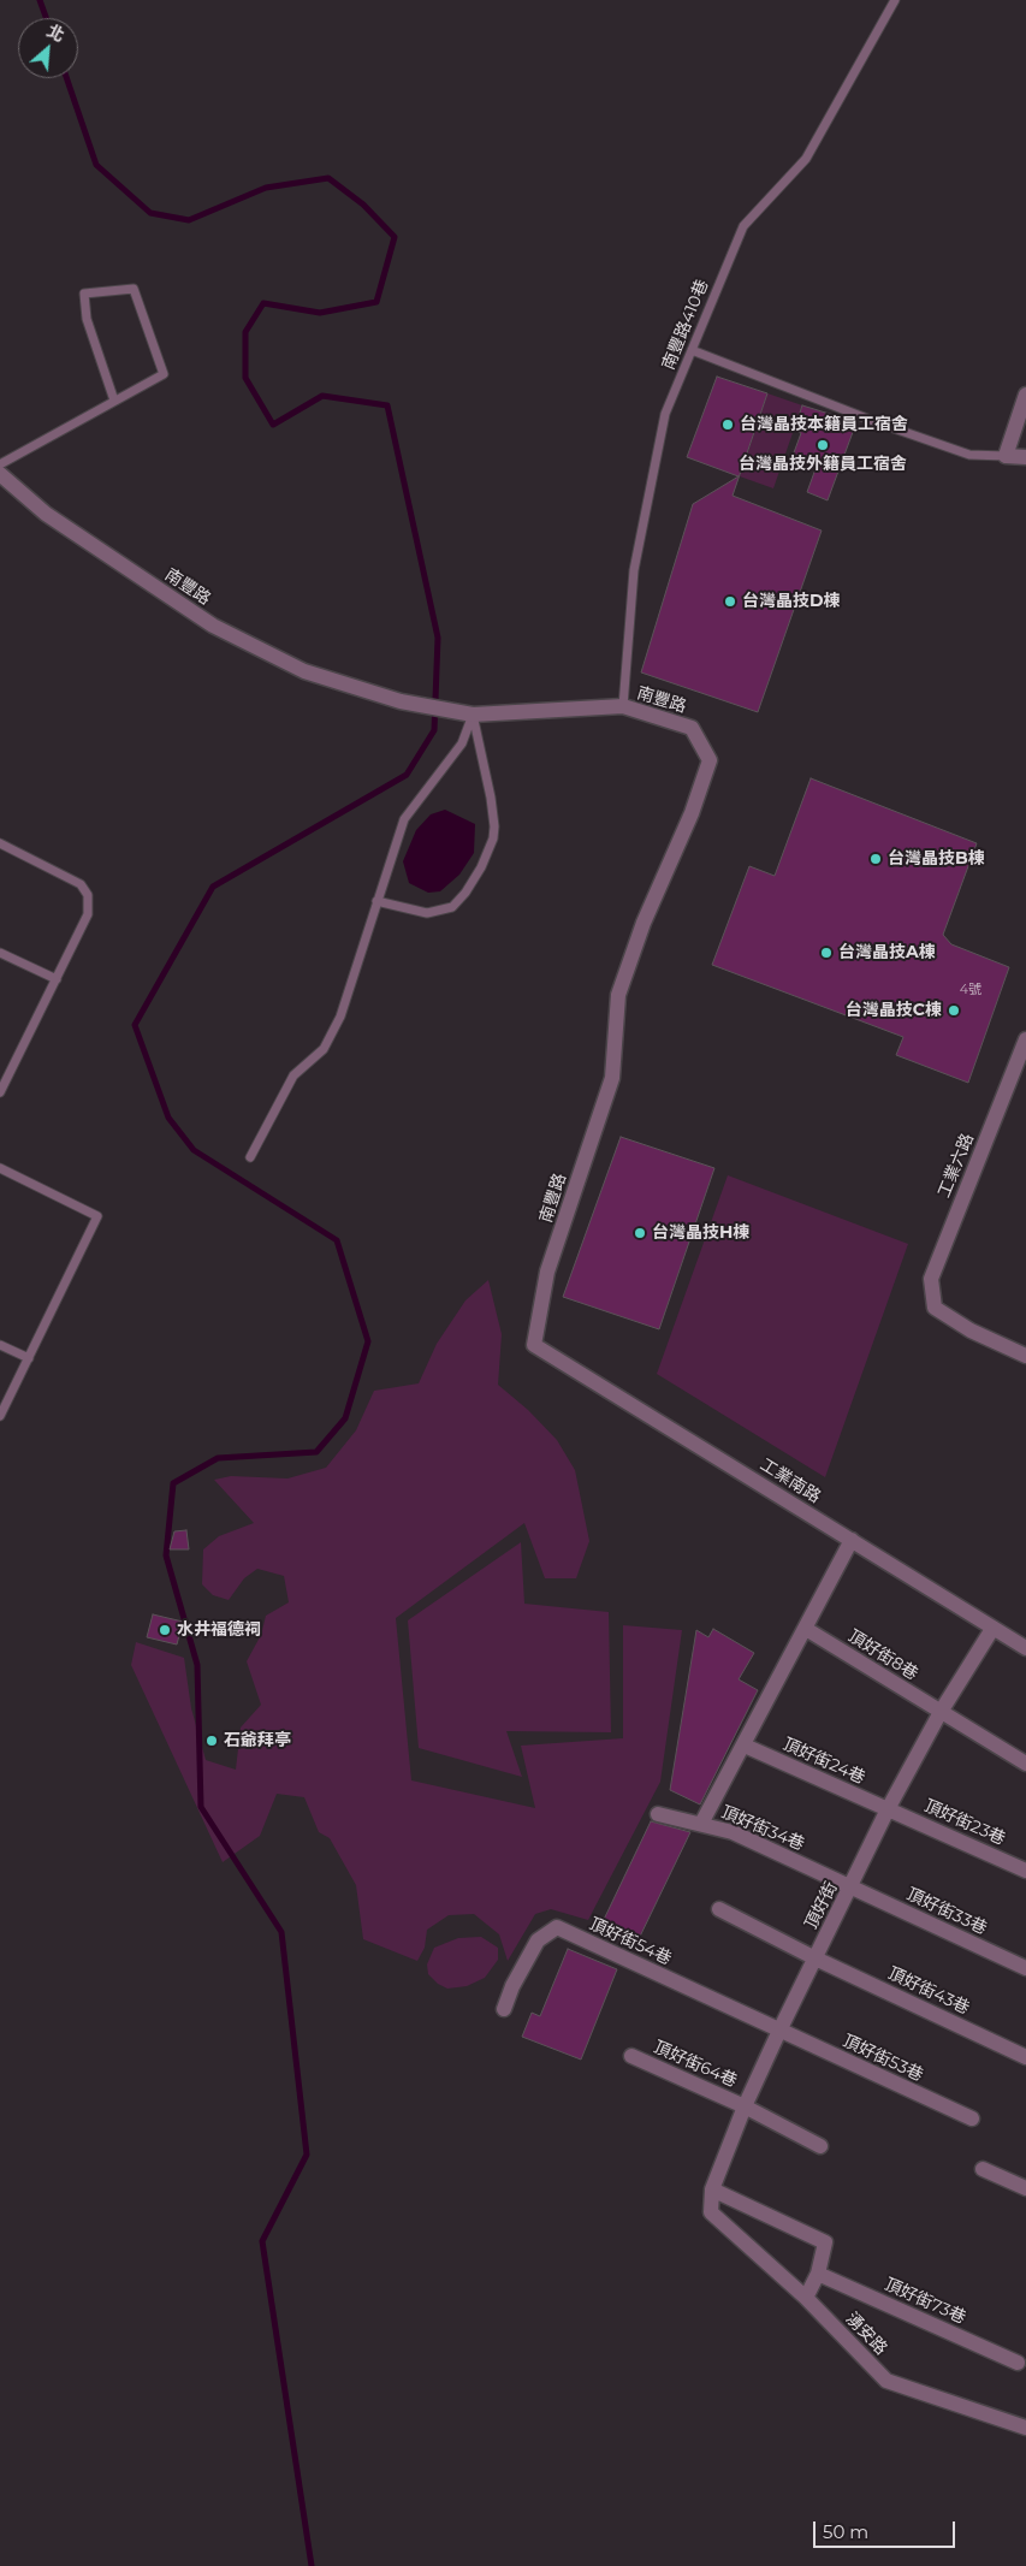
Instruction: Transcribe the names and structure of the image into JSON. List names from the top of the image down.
{
  "streets": {
    "street": [
      "南豐路",
      "工業六路",
      "工業南路",
      "頂好街8巷",
      "頂好街24巷",
      "頂好街23巷",
      "頂好街34巷",
      "頂好街",
      "頂好街33巷",
      "頂好街54巷",
      "頂好街43巷",
      "頂好街53巷",
      "頂好街64巷",
      "頂好街73巷",
      "湧安路"
    ],
    "lane": ["南豐路410巷"]
  },
  "crossings": [
    ["南豐路410巷", "南豐路"],
    ["南豐路", "工業南路"],
    ["工業南路", "頂好街"],
    ["頂好街8巷", "頂好街"],
    ["頂好街24巷", "頂好街23巷"],
    ["頂好街24巷", "頂好街"],
    ["頂好街23巷", "頂好街"],
    ["頂好街34巷", "頂好街"],
    ["頂好街34巷", "頂好街33巷"],
    ["頂好街", "頂好街33巷"],
    ["頂好街", "頂好街54巷"],
    ["頂好街", "頂好街43巷"],
    ["頂好街", "頂好街53巷"],
    ["頂好街", "頂好街64巷"],
    ["頂好街", "湧安路"],
    ["頂好街54巷", "頂好街53巷"]
  ],
  "places": [
    "台灣晶技本籍員工宿舍",
    "台灣晶技外籍員工宿舍",
    "台灣晶技D棟",
    "台灣晶技B棟",
    "台灣晶技A棟",
    "台灣晶技C棟",
    "台灣晶技H棟",
    "水井福德祠",
    "石爺拜亭"
  ],
  "house_numbers": ["4號"],
  "scale_bar": "50 m",
  "north": "top right"
}
